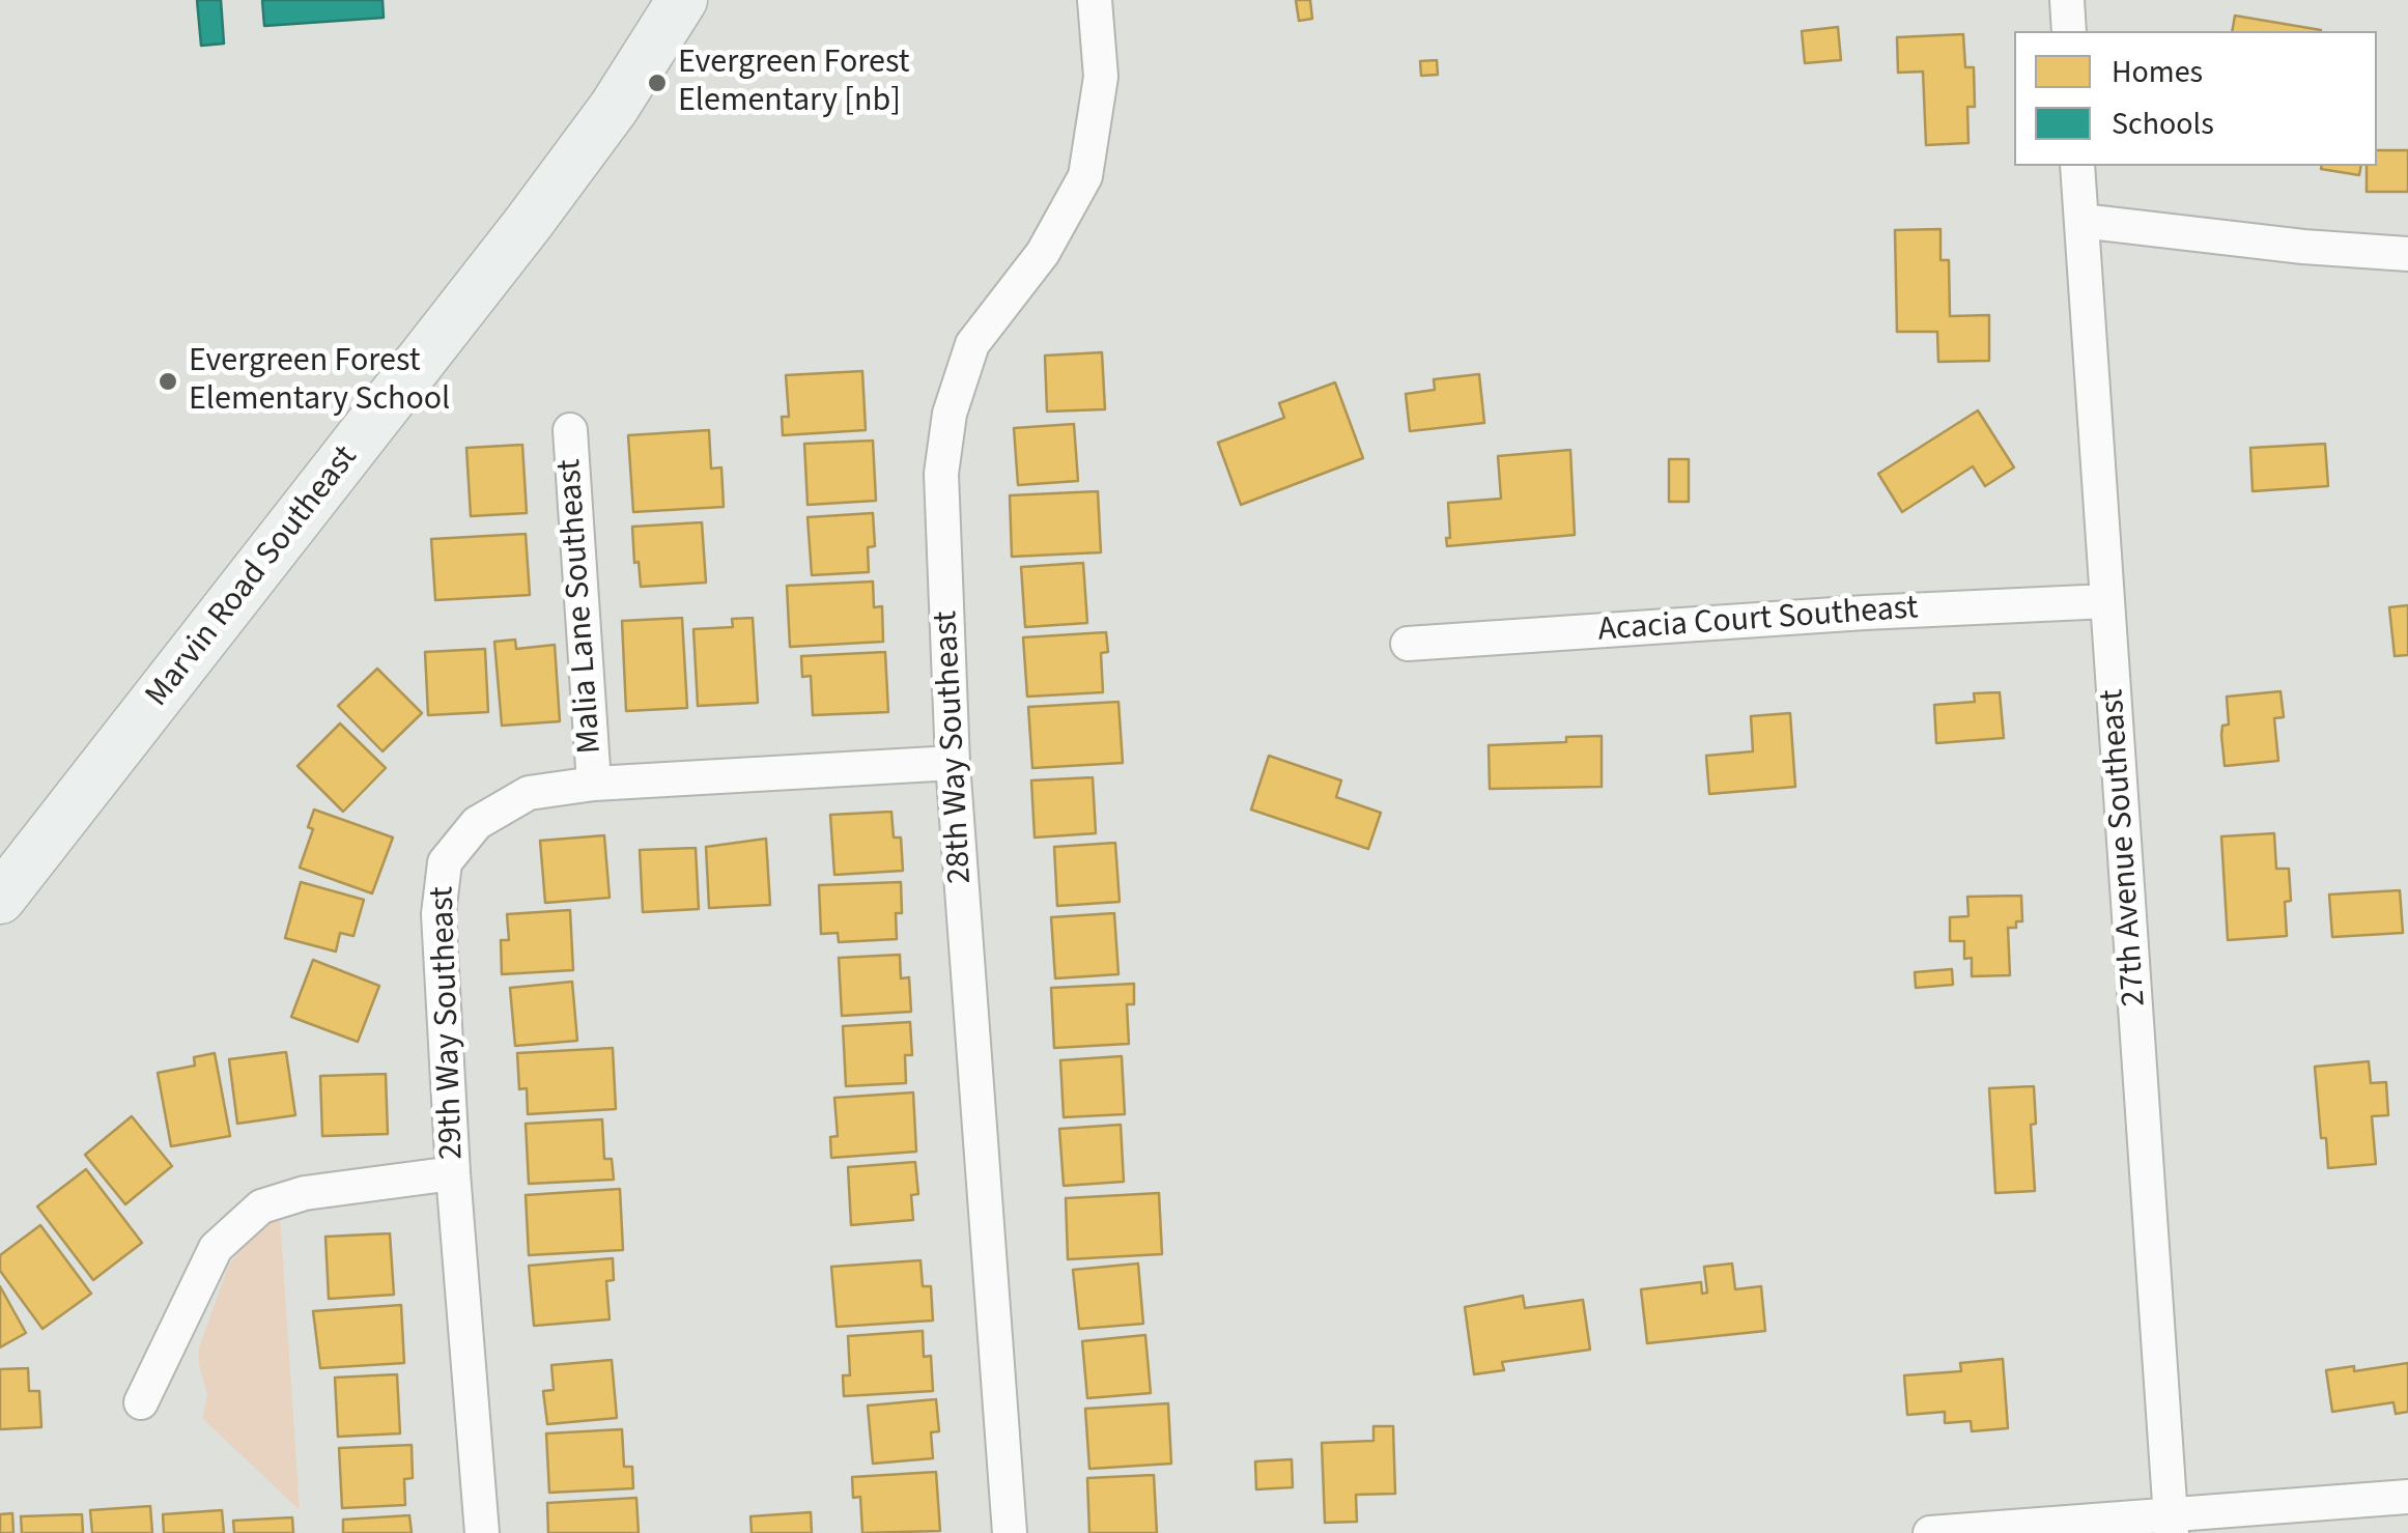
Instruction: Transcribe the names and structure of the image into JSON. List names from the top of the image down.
{
  "streets": {
    "street": [
      "Marvin Road Southeast",
      "Malia Lane Southeast",
      "Acacia Court Southeast",
      "28th Way Southeast",
      "27th Avenue Southeast",
      "29th Way Southeast"
    ]
  },
  "crossings": [
    ["Malia Lane Southeast", "29th Way Southeast"],
    ["Acacia Court Southeast", "27th Avenue Southeast"],
    ["28th Way Southeast", "29th Way Southeast"]
  ],
  "places": ["Evergreen Forest Elementary [nb]", "Evergreen Forest Elementary School"],
  "legend": ["Homes", "Schools"]
}
